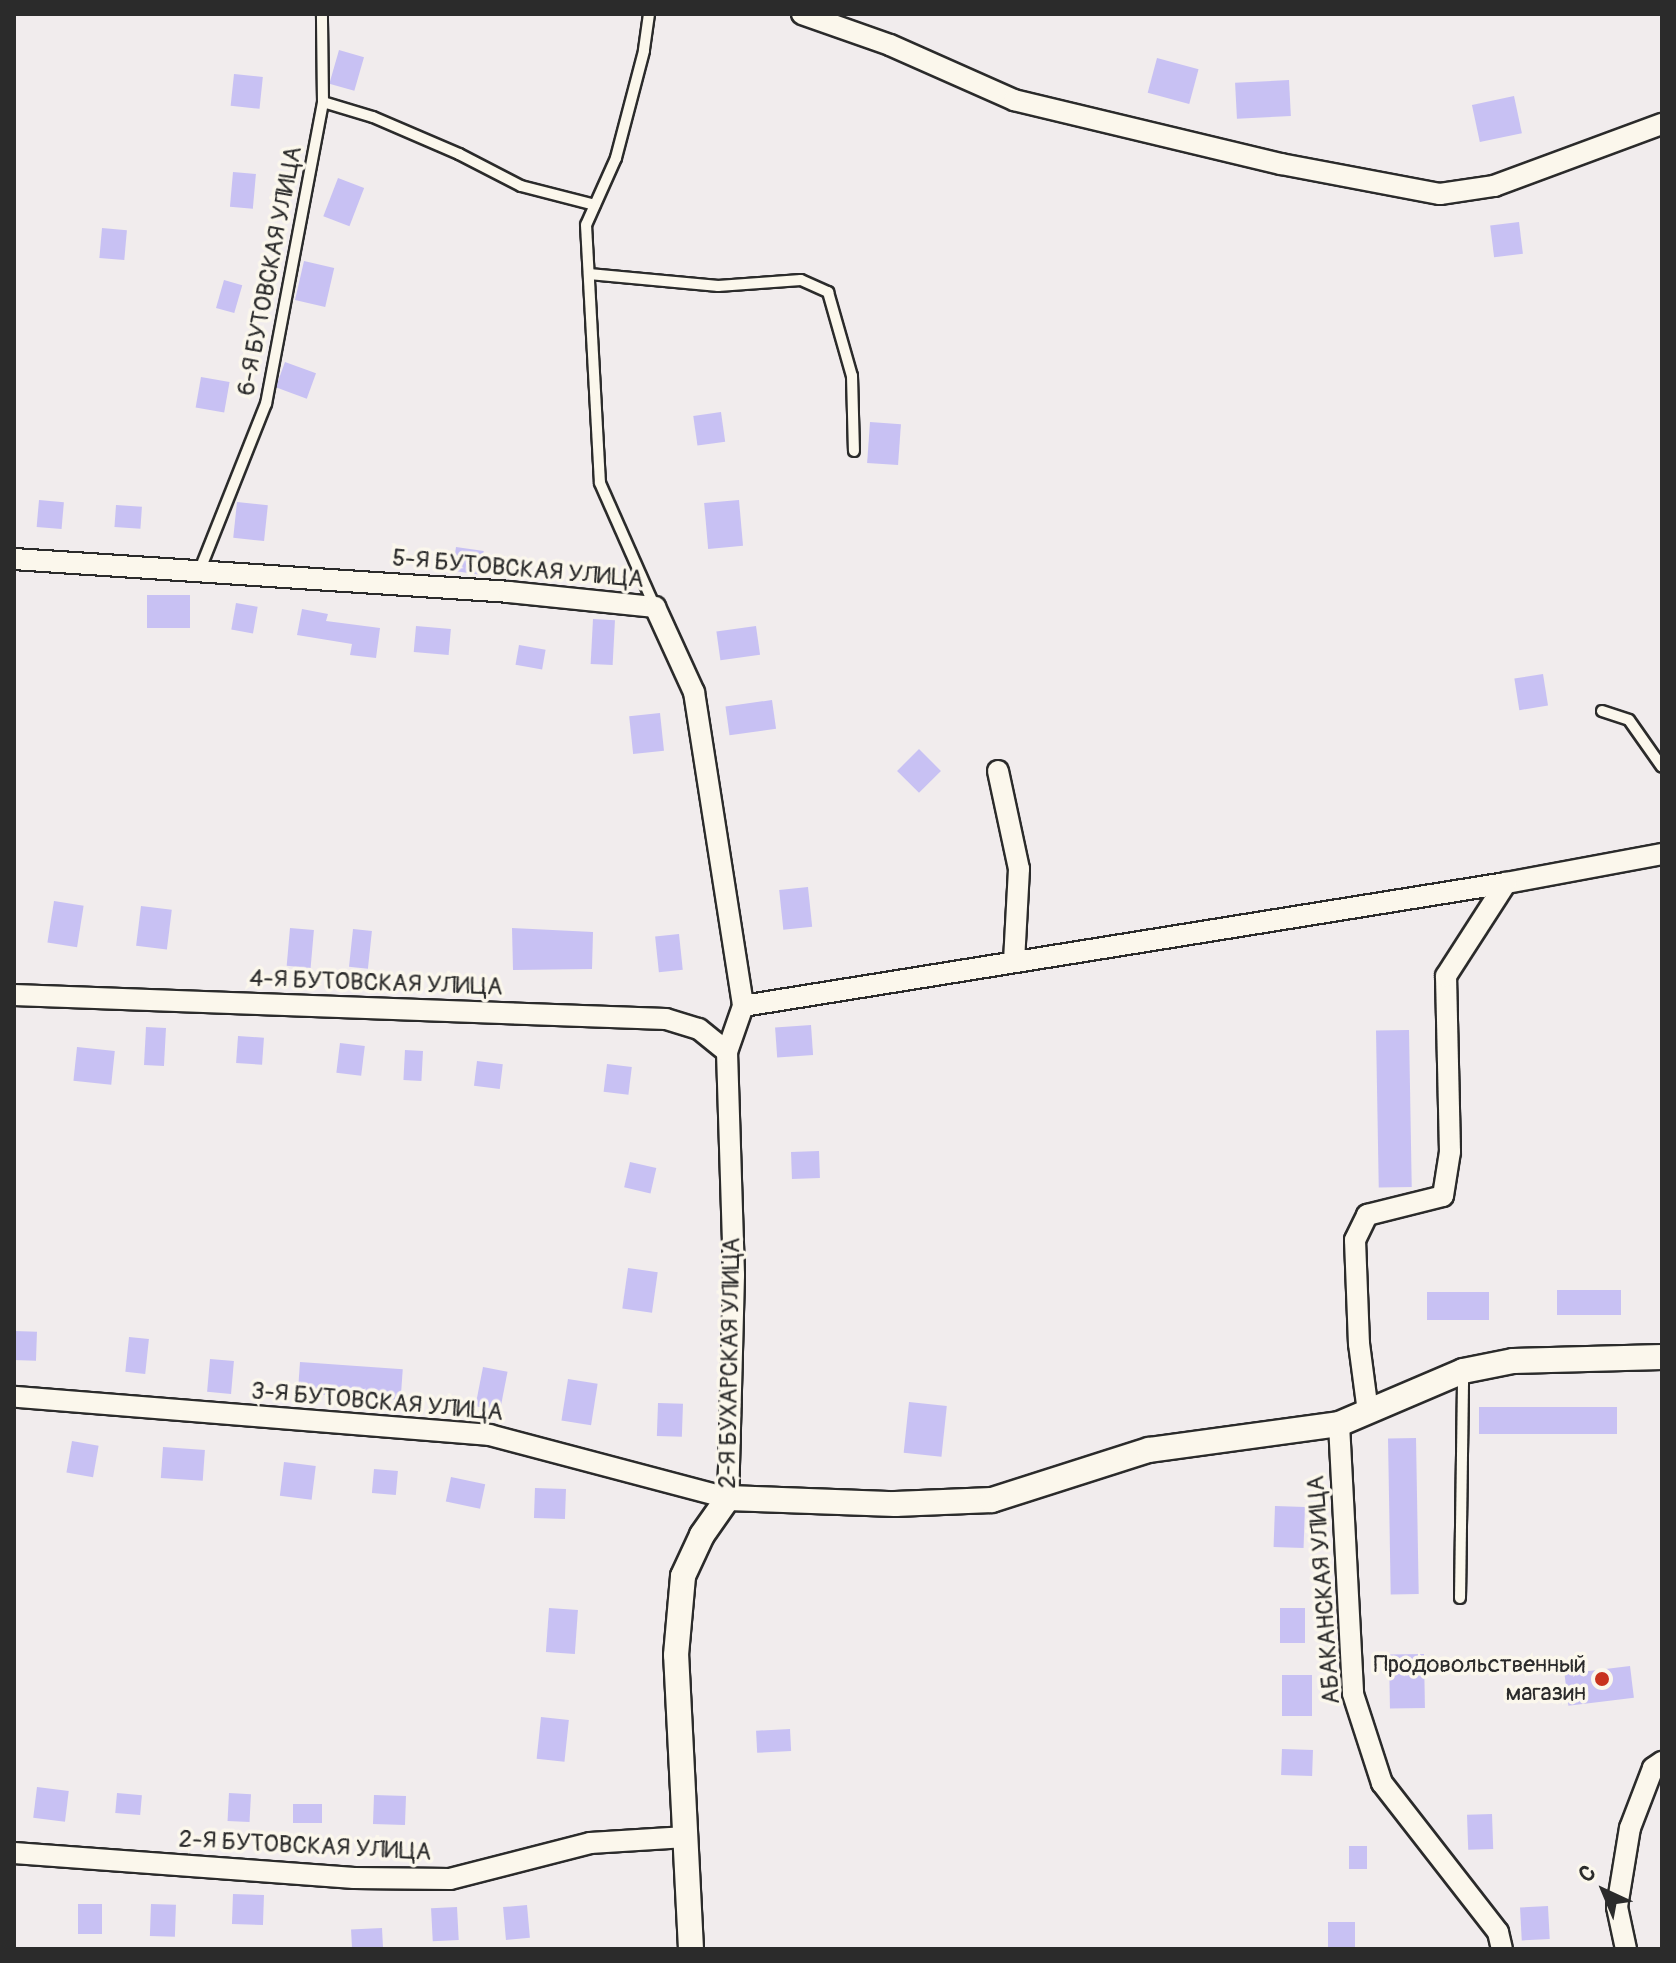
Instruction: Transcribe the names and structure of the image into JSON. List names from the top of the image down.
{
  "streets": {
    "street": [
      "5-Я БУТОВСКАЯ УЛИЦА",
      "4-Я БУТОВСКАЯ УЛИЦА",
      "2-Я БУХАРСКАЯ УЛИЦА",
      "3-Я БУТОВСКАЯ УЛИЦА",
      "АБАКАНСКАЯ УЛИЦА",
      "2-Я БУТОВСКАЯ УЛИЦА"
    ],
    "lane": ["6-Я БУТОВСКАЯ УЛИЦА"]
  },
  "crossings": [
    ["6-Я БУТОВСКАЯ УЛИЦА", "5-Я БУТОВСКАЯ УЛИЦА"],
    ["5-Я БУТОВСКАЯ УЛИЦА", "4-Я БУТОВСКАЯ УЛИЦА"],
    ["5-Я БУТОВСКАЯ УЛИЦА", "2-Я БУХАРСКАЯ УЛИЦА"],
    ["4-Я БУТОВСКАЯ УЛИЦА", "2-Я БУХАРСКАЯ УЛИЦА"],
    ["2-Я БУХАРСКАЯ УЛИЦА", "3-Я БУТОВСКАЯ УЛИЦА"],
    ["2-Я БУХАРСКАЯ УЛИЦА", "2-Я БУТОВСКАЯ УЛИЦА"]
  ],
  "places": ["Продовольственный магазин"],
  "north": "top left"
}
